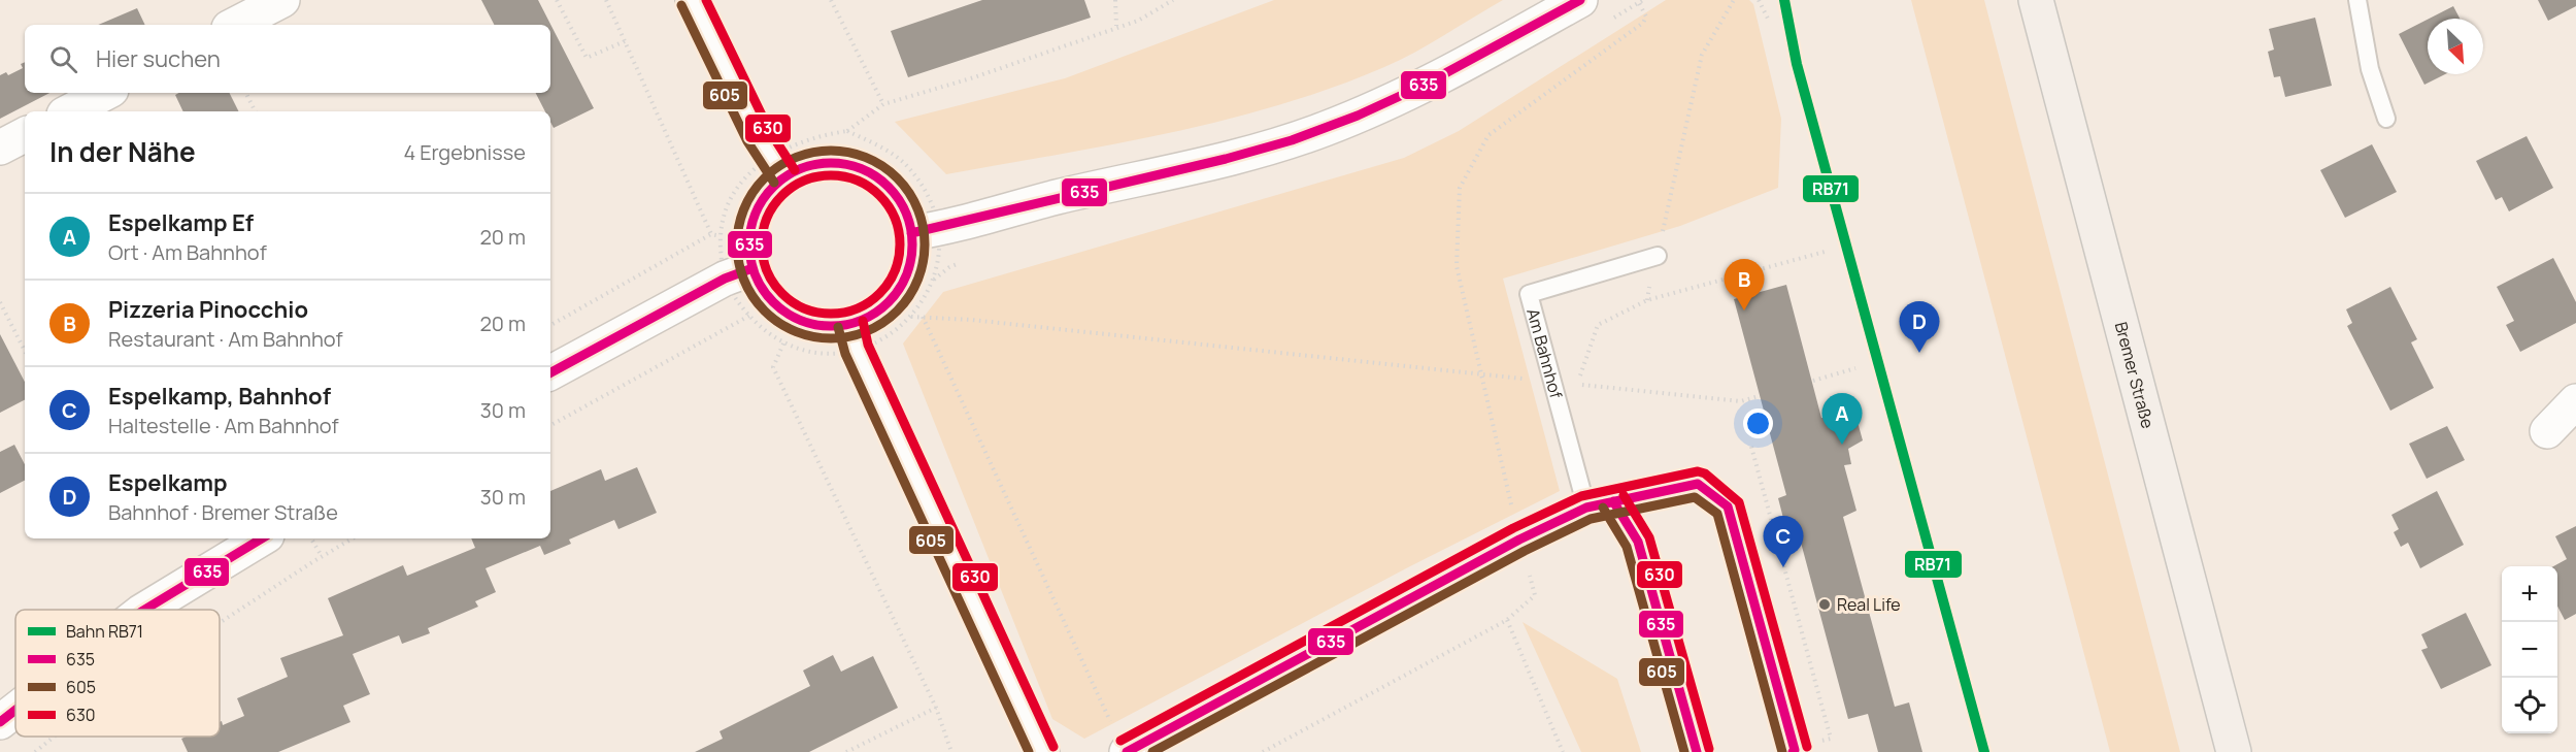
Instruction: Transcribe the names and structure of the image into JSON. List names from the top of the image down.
{
  "streets": {
    "main road": ["Bremer Straße"],
    "lane": ["Am Bahnhof"]
  },
  "places": ["Real Life"],
  "lines": [
    "rail line RB71",
    "transit line 635",
    "transit line 630",
    "transit line 605"
  ],
  "legend": [
    "Bahn RB71",
    "635",
    "605",
    "630"
  ],
  "north": "bottom right",
  "page": {
    "search": "Hier suchen",
    "heading": ["In der Nähe", "4 Ergebnisse"],
    "list": [
      {
        "mark": "A",
        "name": "Espelkamp Ef",
        "note": "Ort · Am Bahnhof",
        "value": "20 m"
      },
      {
        "mark": "B",
        "name": "Pizzeria Pinocchio",
        "note": "Restaurant · Am Bahnhof",
        "value": "20 m"
      },
      {
        "mark": "C",
        "name": "Espelkamp, Bahnhof",
        "note": "Haltestelle · Am Bahnhof",
        "value": "30 m"
      },
      {
        "mark": "D",
        "name": "Espelkamp",
        "note": "Bahnhof · Bremer Straße",
        "value": "30 m"
      }
    ],
    "pins": [
      "B",
      "D",
      "A",
      "C"
    ],
    "map_buttons": ["+", "−"]
  }
}
